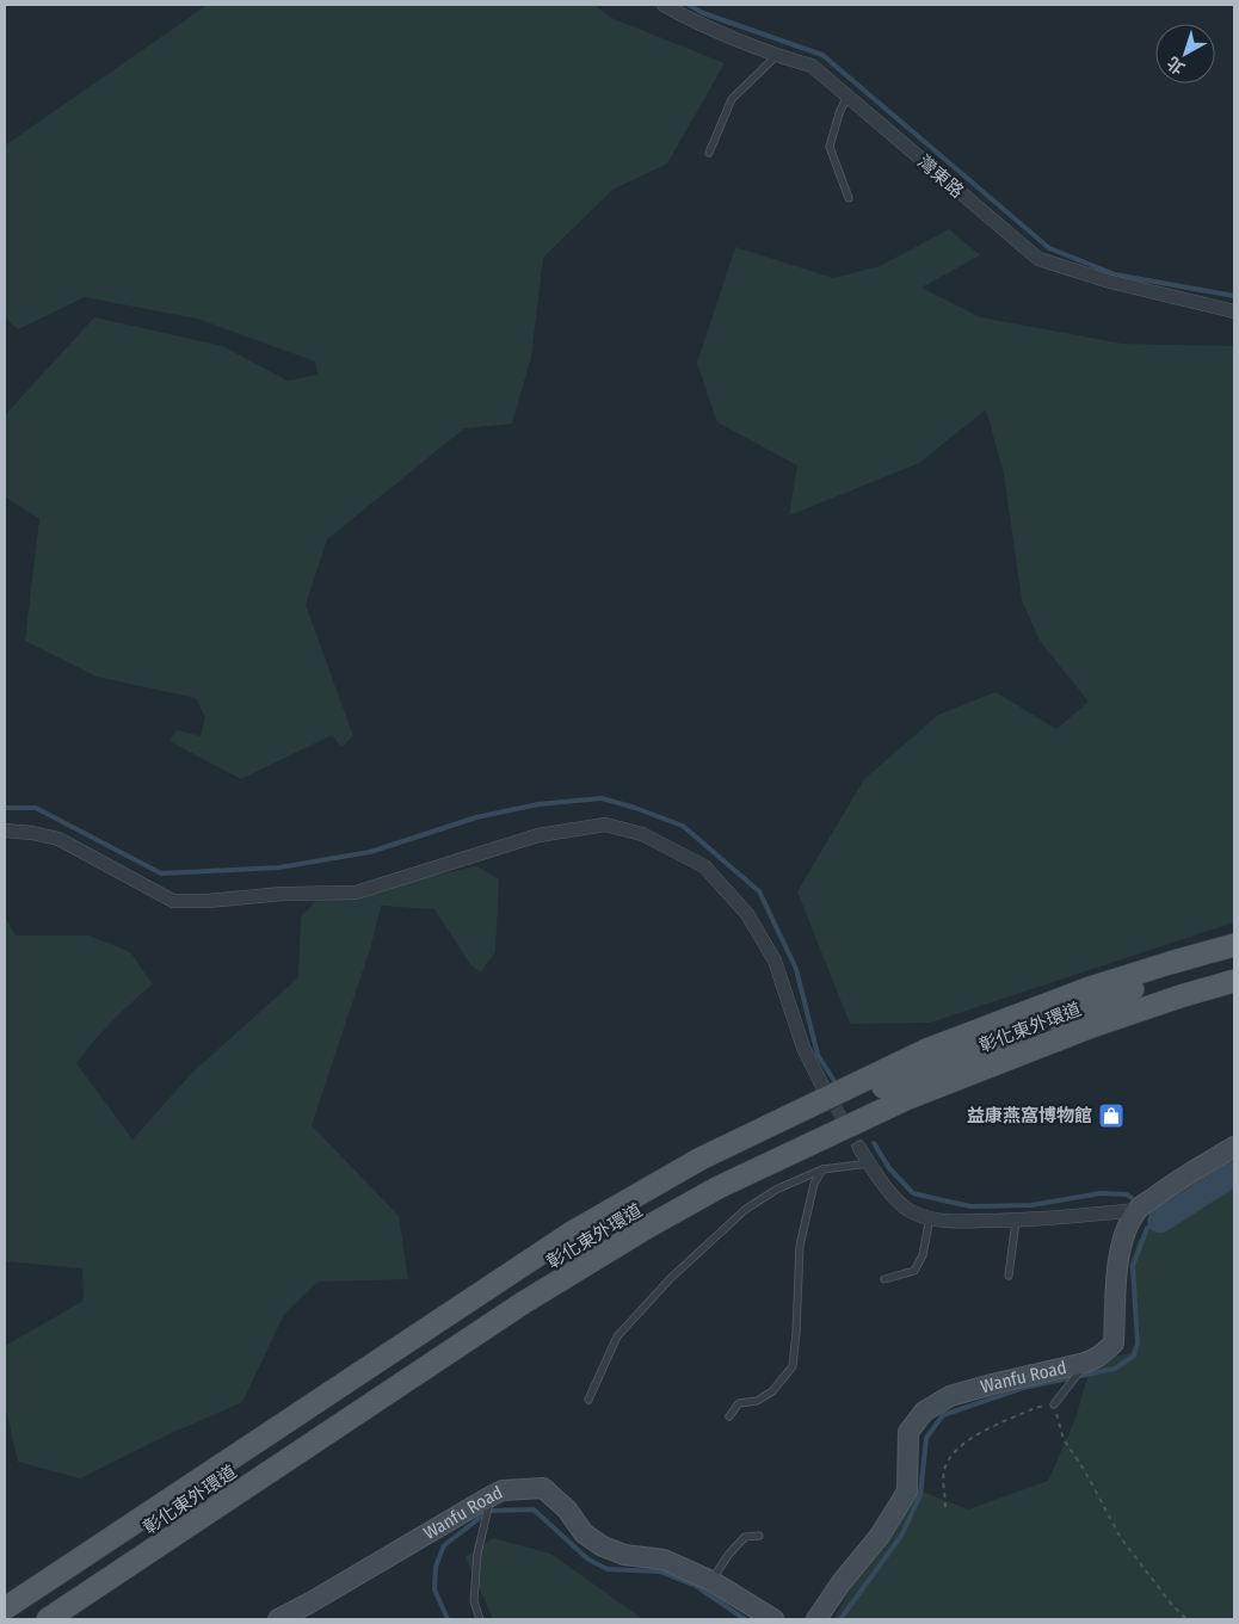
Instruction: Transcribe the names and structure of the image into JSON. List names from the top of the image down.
{
  "streets": {
    "main road": ["彰化東外環道"],
    "street": ["灣東路", "Wanfu Road"]
  },
  "places": {
    "shop": ["益康燕窩博物館"]
  },
  "north": "bottom left"
}
